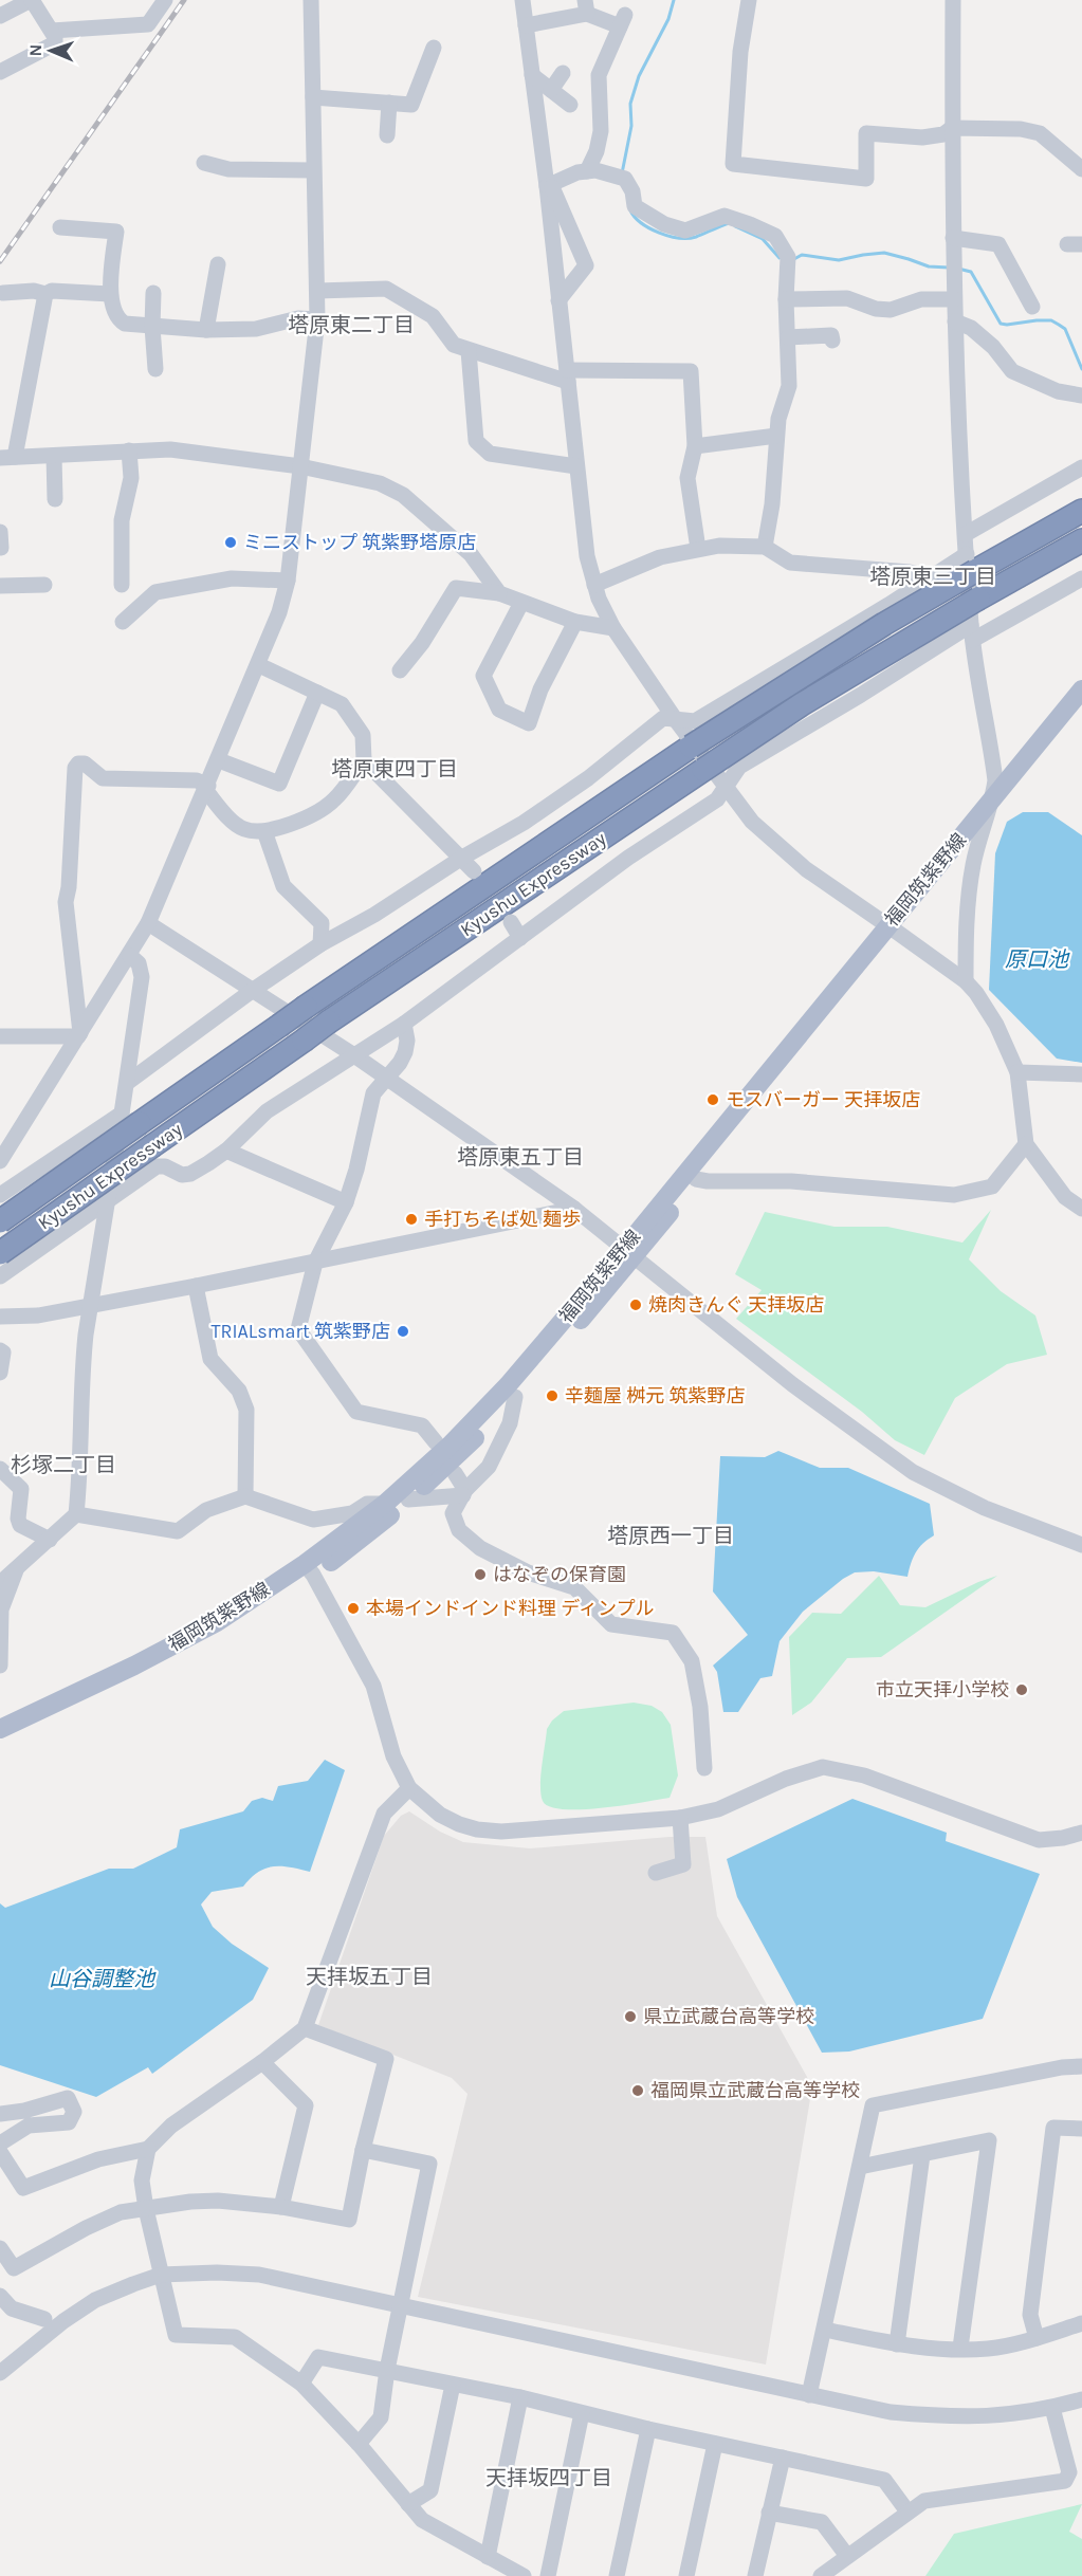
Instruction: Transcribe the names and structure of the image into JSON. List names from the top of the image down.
{
  "streets": {
    "highway": ["Kyushu Expressway"],
    "main road": ["福岡筑紫野線"]
  },
  "districts": [
    "塔原東二丁目",
    "塔原東三丁目",
    "塔原東四丁目",
    "塔原東五丁目",
    "杉塚二丁目",
    "塔原西一丁目",
    "天拝坂五丁目",
    "天拝坂四丁目"
  ],
  "water": ["原口池", "山谷調整池"],
  "places": [
    "ミニストップ 筑紫野塔原店",
    "モスバーガー 天拝坂店",
    "手打ちそば処 麺歩",
    "焼肉きんぐ 天拝坂店",
    "TRIALsmart 筑紫野店",
    "辛麺屋 桝元 筑紫野店",
    "はなぞの保育園",
    "本場インドインド料理 ディンプル",
    "市立天拝小学校",
    "県立武蔵台高等学校",
    "福岡県立武蔵台高等学校"
  ],
  "north": "left"
}
